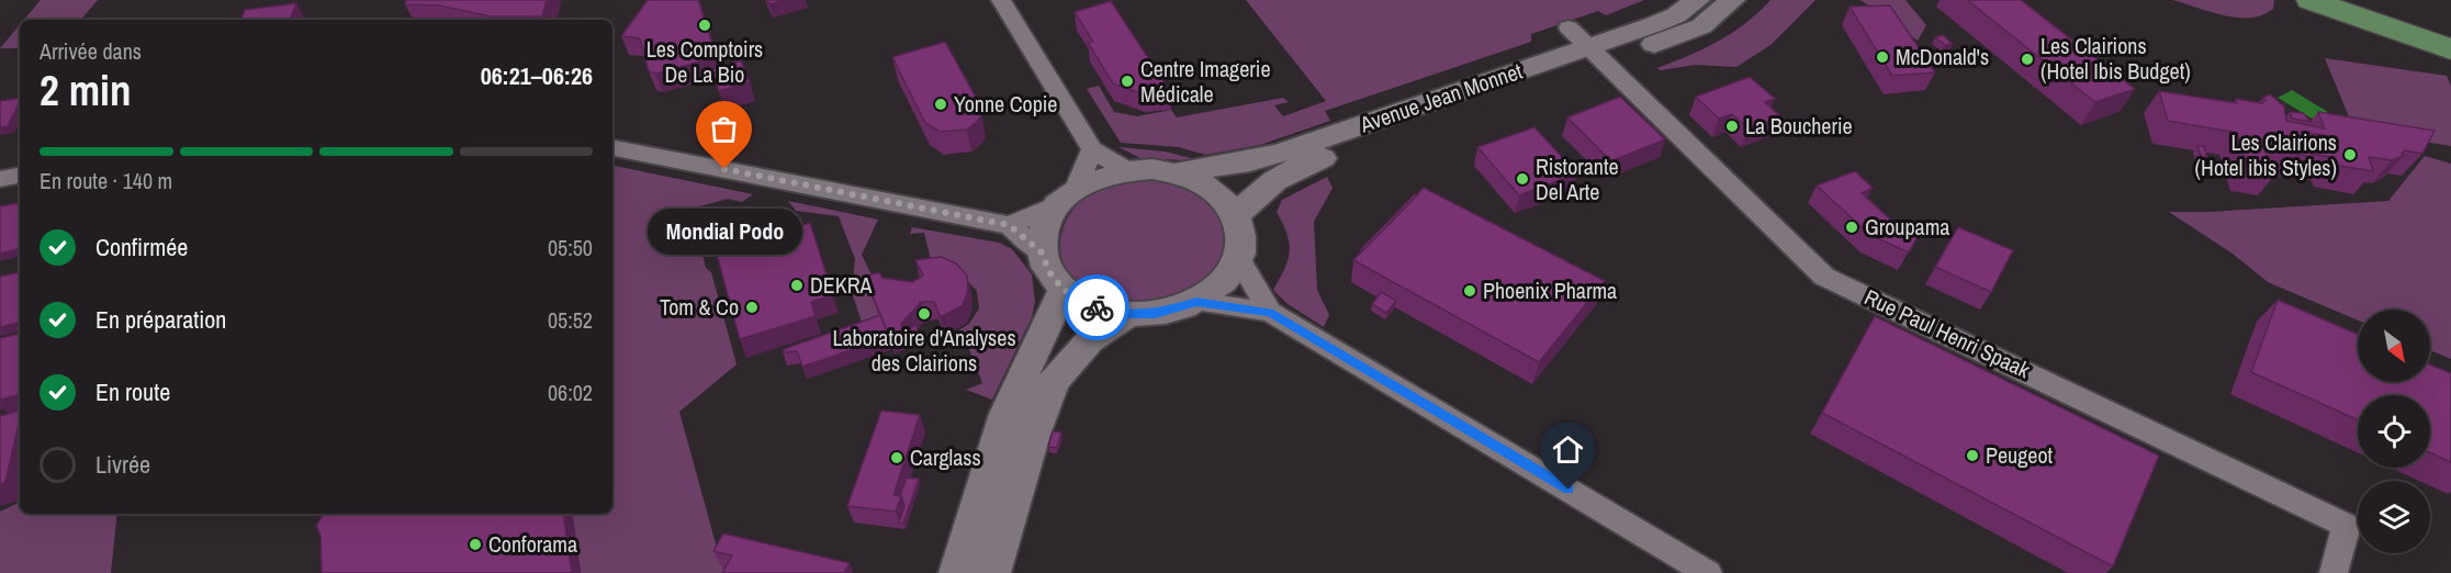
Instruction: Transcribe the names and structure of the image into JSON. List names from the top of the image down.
{
  "streets": {
    "street": ["Avenue Jean Monnet", "Rue Paul Henri Spaak"]
  },
  "crossings": [
    ["Avenue Jean Monnet", "Rue Paul Henri Spaak"]
  ],
  "places": [
    "Les Comptoirs De La Bio",
    "McDonald's",
    "Les Clairions (Hotel Ibis Budget)",
    "Centre Imagerie Médicale",
    "Yonne Copie",
    "La Boucherie",
    "Les Clairions (Hotel ibis Styles)",
    "Mondial Podo",
    "Ristorante Del Arte",
    "Groupama",
    "DEKRA",
    "Phoenix Pharma",
    "Tom & Co",
    "Laboratoire d'Analyses des Clairions",
    "Peugeot",
    "Carglass",
    "Conforama"
  ],
  "north": "bottom right",
  "page": {
    "heading": ["2 min", "Arrivée dans", "06:21–06:26"],
    "bar": "En route · 140 m",
    "bubble": "Mondial Podo",
    "list": [
      ["Confirmée", "05:50"],
      ["En préparation", "05:52"],
      ["En route", "06:02"],
      "Livrée"
    ]
  }
}
